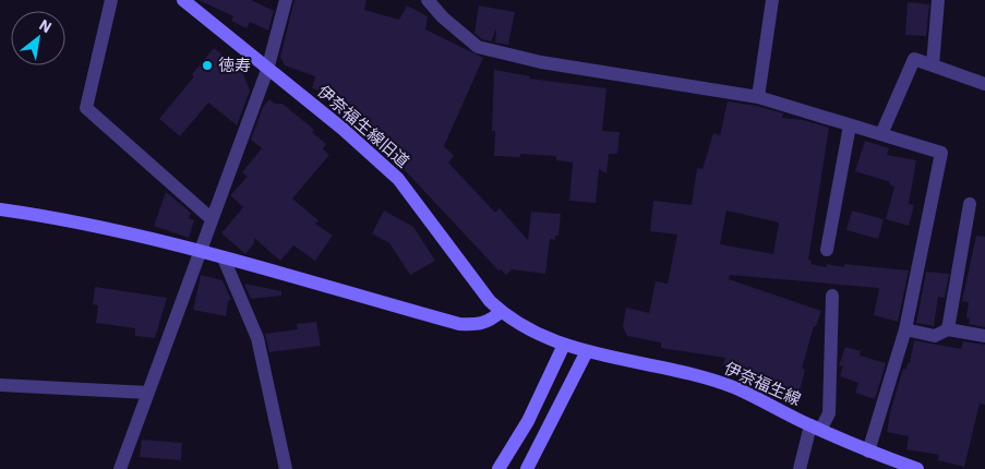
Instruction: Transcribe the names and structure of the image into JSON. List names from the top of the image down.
{
  "streets": {
    "street": ["伊奈福生線旧道", "伊奈福生線"]
  },
  "crossings": [
    ["伊奈福生線旧道", "伊奈福生線"]
  ],
  "places": ["徳寿"],
  "north": "top right"
}
